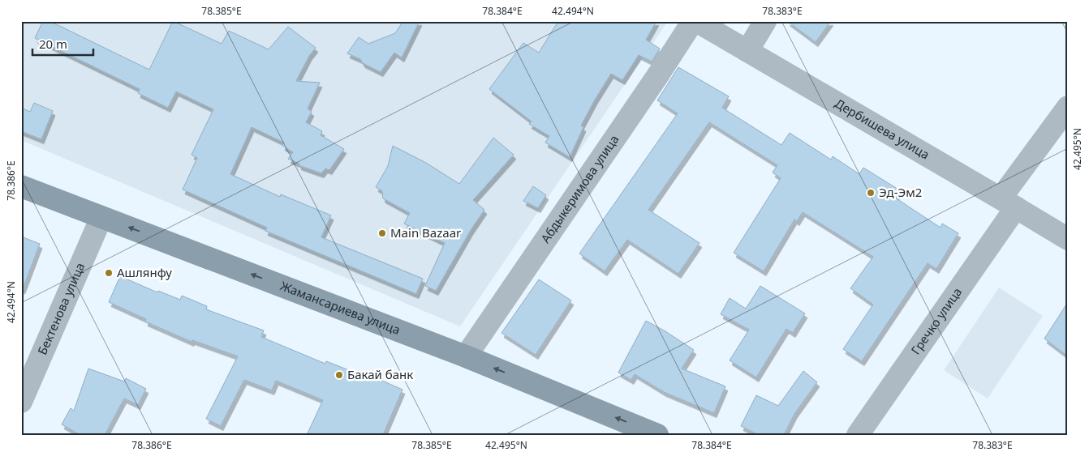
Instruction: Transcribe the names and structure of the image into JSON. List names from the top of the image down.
{
  "streets": {
    "main road": ["Жамансариева улица"],
    "street": [
      "Дербишева улица",
      "Абдыкеримова улица",
      "Бектенова улица",
      "Гречко улица"
    ]
  },
  "crossings": [
    ["Дербишева улица", "Абдыкеримова улица"],
    ["Дербишева улица", "Гречко улица"],
    ["Абдыкеримова улица", "Жамансариева улица"],
    ["Жамансариева улица", "Бектенова улица"]
  ],
  "one_way": ["Жамансариева улица"],
  "places": [
    "Эд-Эм2",
    "Main Bazaar",
    "Ашлянфу",
    "Бакай банк"
  ],
  "scale_bar": "20 m",
  "coordinates": [
    "78.385°E",
    "78.384°E",
    "42.494°N",
    "78.383°E",
    "42.495°N",
    "78.386°E"
  ]
}
